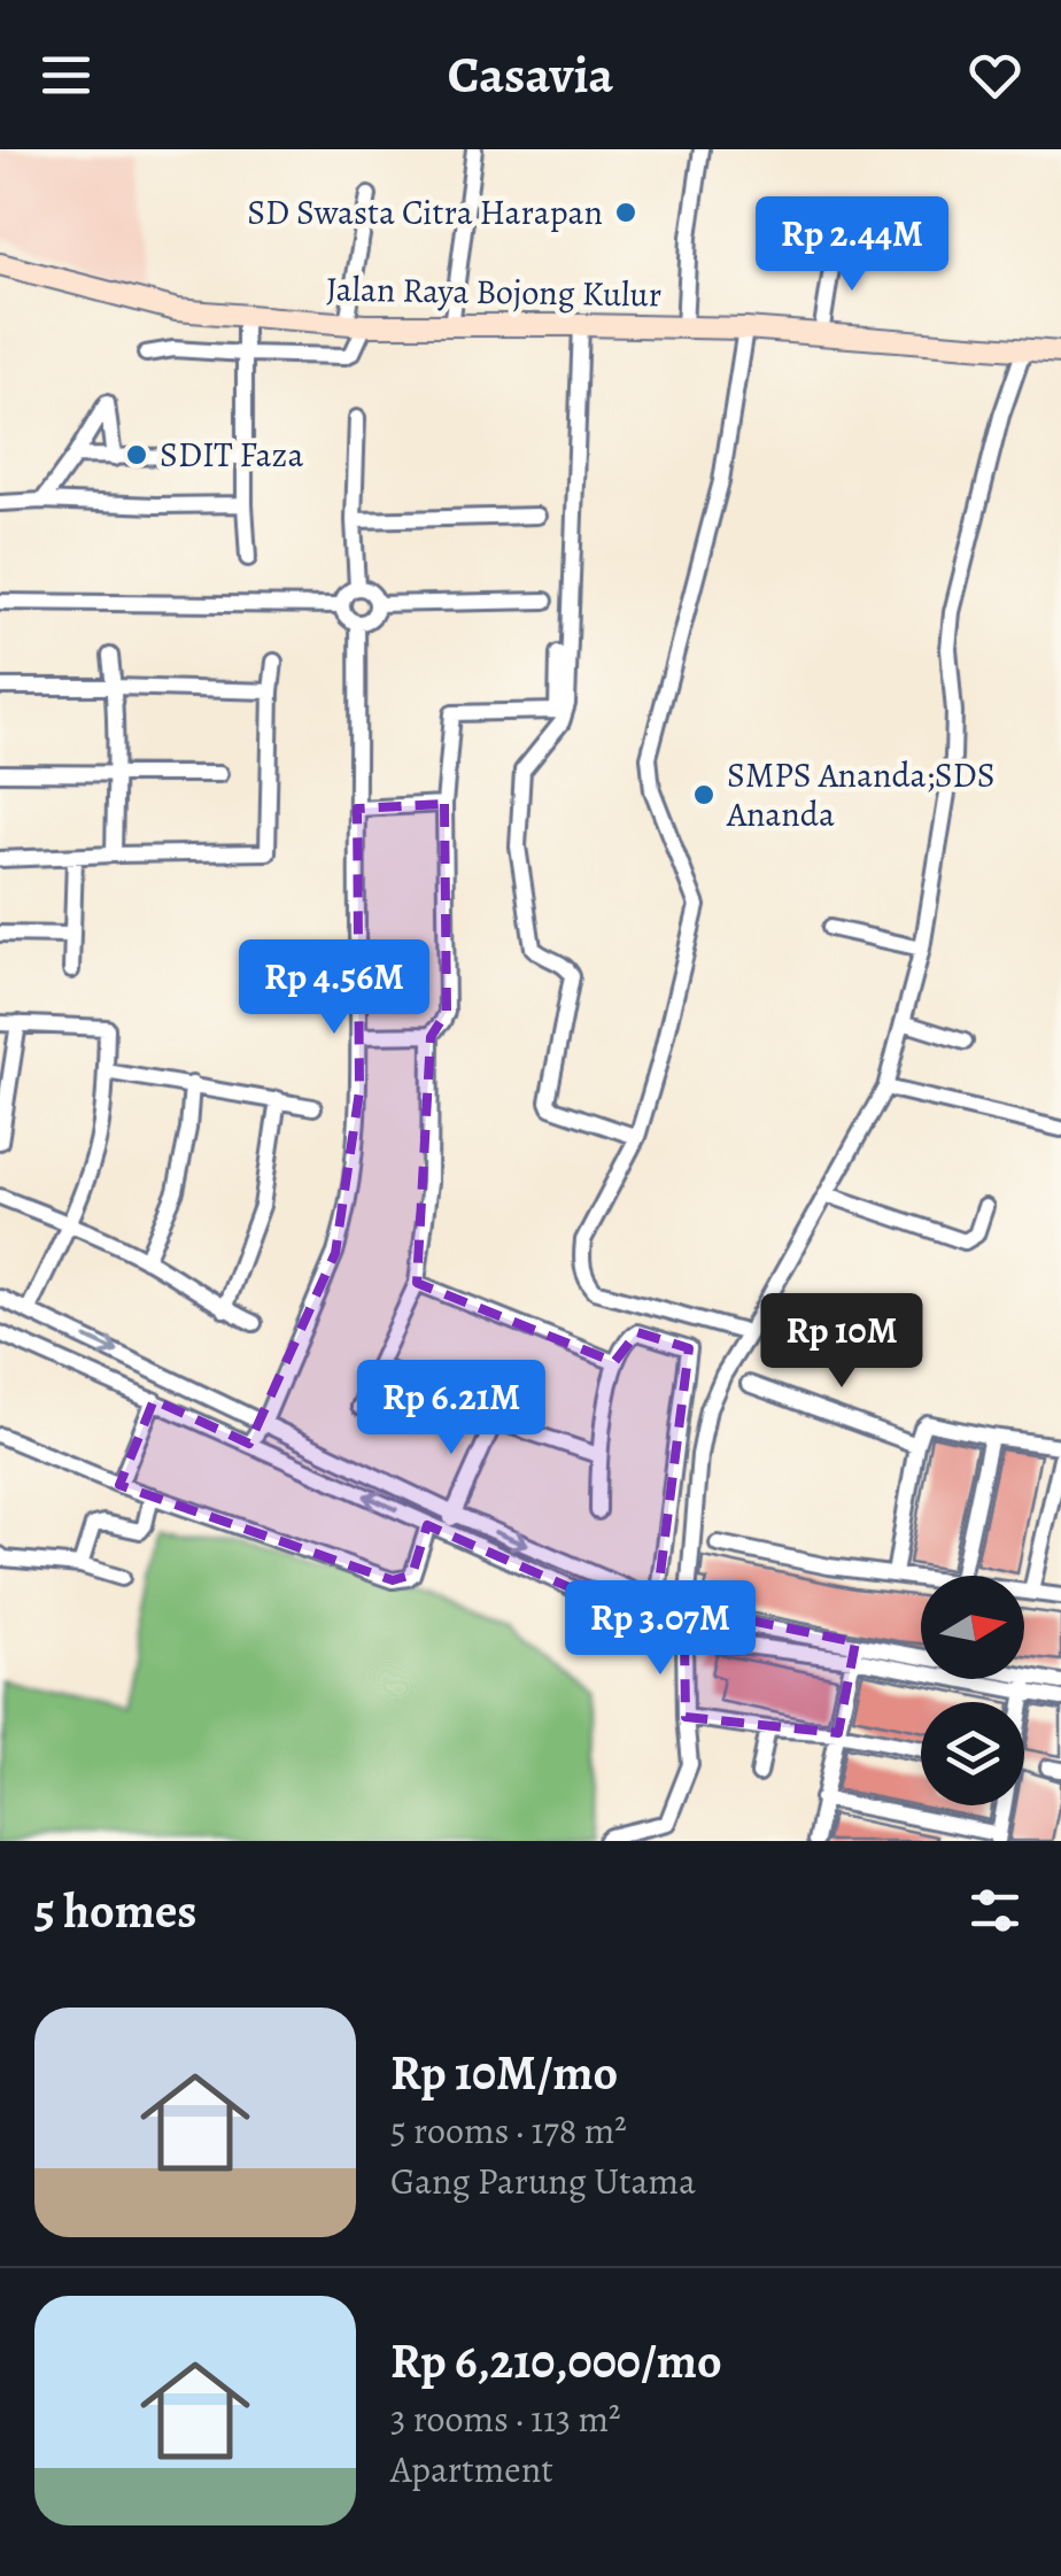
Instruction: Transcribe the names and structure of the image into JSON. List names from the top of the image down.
{
  "streets": {
    "main road": ["Jalan Raya Bojong Kulur"]
  },
  "places": ["SD Swasta Citra Harapan", "SDIT Faza", "SMPS Ananda;SDS Ananda"],
  "north": "right",
  "page": {
    "header": "Casavia",
    "price": [
      "Rp 2.44M",
      "Rp 4.56M",
      "Rp 10M",
      "Rp 6.21M",
      "Rp 3.07M"
    ],
    "heading": "5 homes",
    "list": [
      {
        "name": "Rp 10M/mo",
        "note": "5 rooms · 178 m² · Gang Parung Utama"
      },
      {
        "name": "Rp 6,210,000/mo",
        "note": "3 rooms · 113 m² · Apartment"
      }
    ]
  }
}
